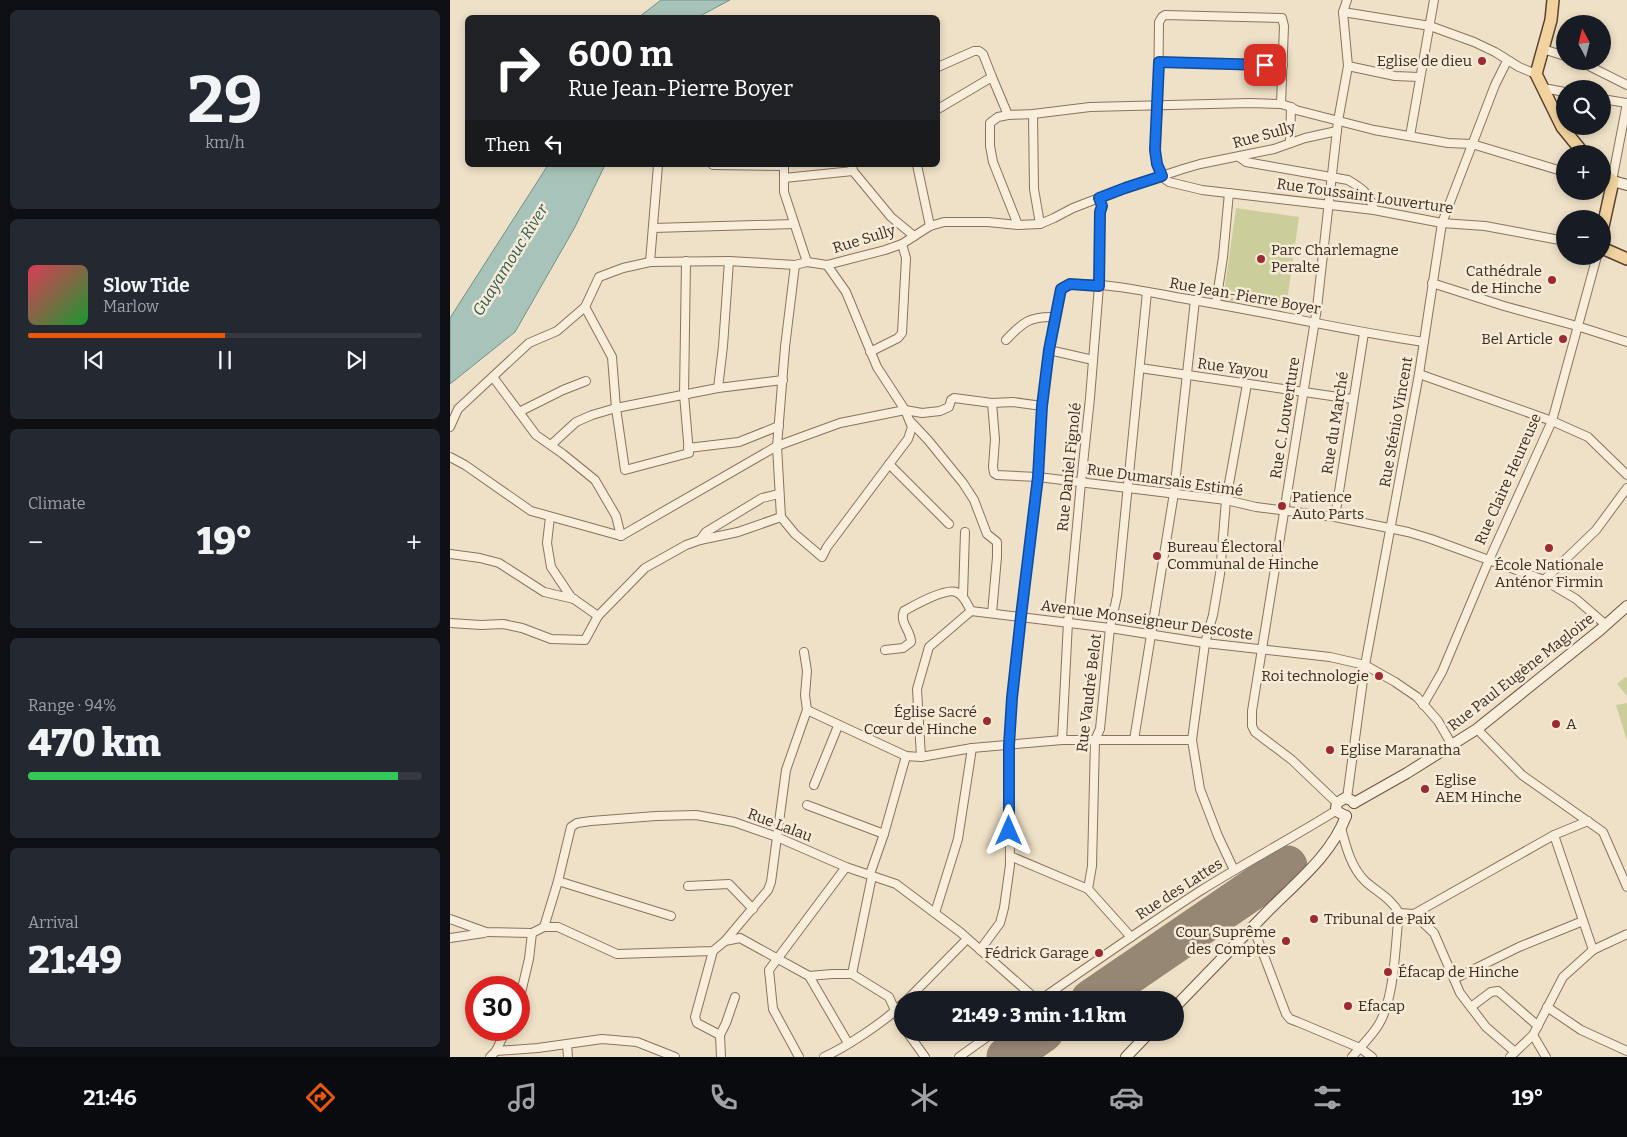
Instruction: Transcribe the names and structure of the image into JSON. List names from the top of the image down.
{
  "streets": {
    "main road": ["Rue Paul Eugène Magloire"],
    "street": [
      "Rue Sully",
      "Rue Toussaint Louverture",
      "Rue Jean-Pierre Boyer",
      "Rue Yayou",
      "Rue C. Louverture",
      "Rue Sténio Vincent",
      "Rue du Marché",
      "Rue Daniel Fignolé",
      "Rue Claire Heureuse",
      "Rue Dumarsais Estimé",
      "Avenue Monseigneur Descoste",
      "Rue Vaudré Belot",
      "Rue Lalau",
      "Rue des Lattes"
    ]
  },
  "crossings": [
    ["Rue Sully", "Rue Toussaint Louverture"],
    ["Rue Sully", "Rue C. Louverture"],
    ["Rue Sully", "Rue Daniel Fignolé"],
    ["Rue Toussaint Louverture", "Rue C. Louverture"],
    ["Rue Toussaint Louverture", "Rue Sténio Vincent"],
    ["Rue Jean-Pierre Boyer", "Rue C. Louverture"],
    ["Rue Jean-Pierre Boyer", "Rue Sténio Vincent"],
    ["Rue Jean-Pierre Boyer", "Rue du Marché"],
    ["Rue Jean-Pierre Boyer", "Rue Daniel Fignolé"],
    ["Rue Jean-Pierre Boyer", "Rue Vaudré Belot"],
    ["Rue Yayou", "Rue C. Louverture"],
    ["Rue Yayou", "Rue du Marché"],
    ["Rue Yayou", "Rue Vaudré Belot"],
    ["Rue C. Louverture", "Rue Sténio Vincent"],
    ["Rue C. Louverture", "Rue Dumarsais Estimé"],
    ["Rue C. Louverture", "Avenue Monseigneur Descoste"],
    ["Rue C. Louverture", "Rue Paul Eugène Magloire"],
    ["Rue C. Louverture", "Rue des Lattes"],
    ["Rue Sténio Vincent", "Rue Dumarsais Estimé"],
    ["Rue Sténio Vincent", "Avenue Monseigneur Descoste"],
    ["Rue Sténio Vincent", "Rue Paul Eugène Magloire"],
    ["Rue Sténio Vincent", "Rue des Lattes"],
    ["Rue du Marché", "Rue Dumarsais Estimé"],
    ["Rue Daniel Fignolé", "Rue Dumarsais Estimé"],
    ["Rue Daniel Fignolé", "Avenue Monseigneur Descoste"],
    ["Rue Claire Heureuse", "Rue Dumarsais Estimé"],
    ["Rue Claire Heureuse", "Avenue Monseigneur Descoste"],
    ["Rue Dumarsais Estimé", "Rue Paul Eugène Magloire"],
    ["Rue Dumarsais Estimé", "Rue Vaudré Belot"],
    ["Avenue Monseigneur Descoste", "Rue Paul Eugène Magloire"],
    ["Avenue Monseigneur Descoste", "Rue Vaudré Belot"],
    ["Rue Paul Eugène Magloire", "Rue des Lattes"]
  ],
  "water": ["Guayamouc River"],
  "places": [
    "Eglise de dieu",
    "Parc Charlemagne Peralte",
    "Cathédrale de Hinche",
    "Bel Article",
    "Patience Auto Parts",
    "École Nationale Anténor Firmin",
    "Bureau Électoral Communal de Hinche",
    "Roi technologie",
    "Église Sacré Cœur de Hinche",
    "A",
    "Eglise Maranatha",
    "Eglise AEM Hinche",
    "Tribunal de Paix",
    "Cour Suprême des Comptes",
    "Fédrick Garage",
    "Éfacap de Hinche",
    "Efacap"
  ],
  "north": "top",
  "page": {
    "tile": [
      ["29", "km/h"],
      "Climate",
      ["Range · 94%", "470 km"],
      ["Arrival", "21:49"]
    ],
    "map_buttons": ["+", "−"],
    "turn": ["600 m", "Rue Jean-Pierre Boyer"],
    "then": "Then",
    "song": ["Slow Tide", "Marlow"],
    "heat": ["−", "19°", "+"],
    "limit": "30",
    "trip": "21:49 · 3 min · 1.1 km",
    "tabs": ["21:46", "19°"]
  }
}
